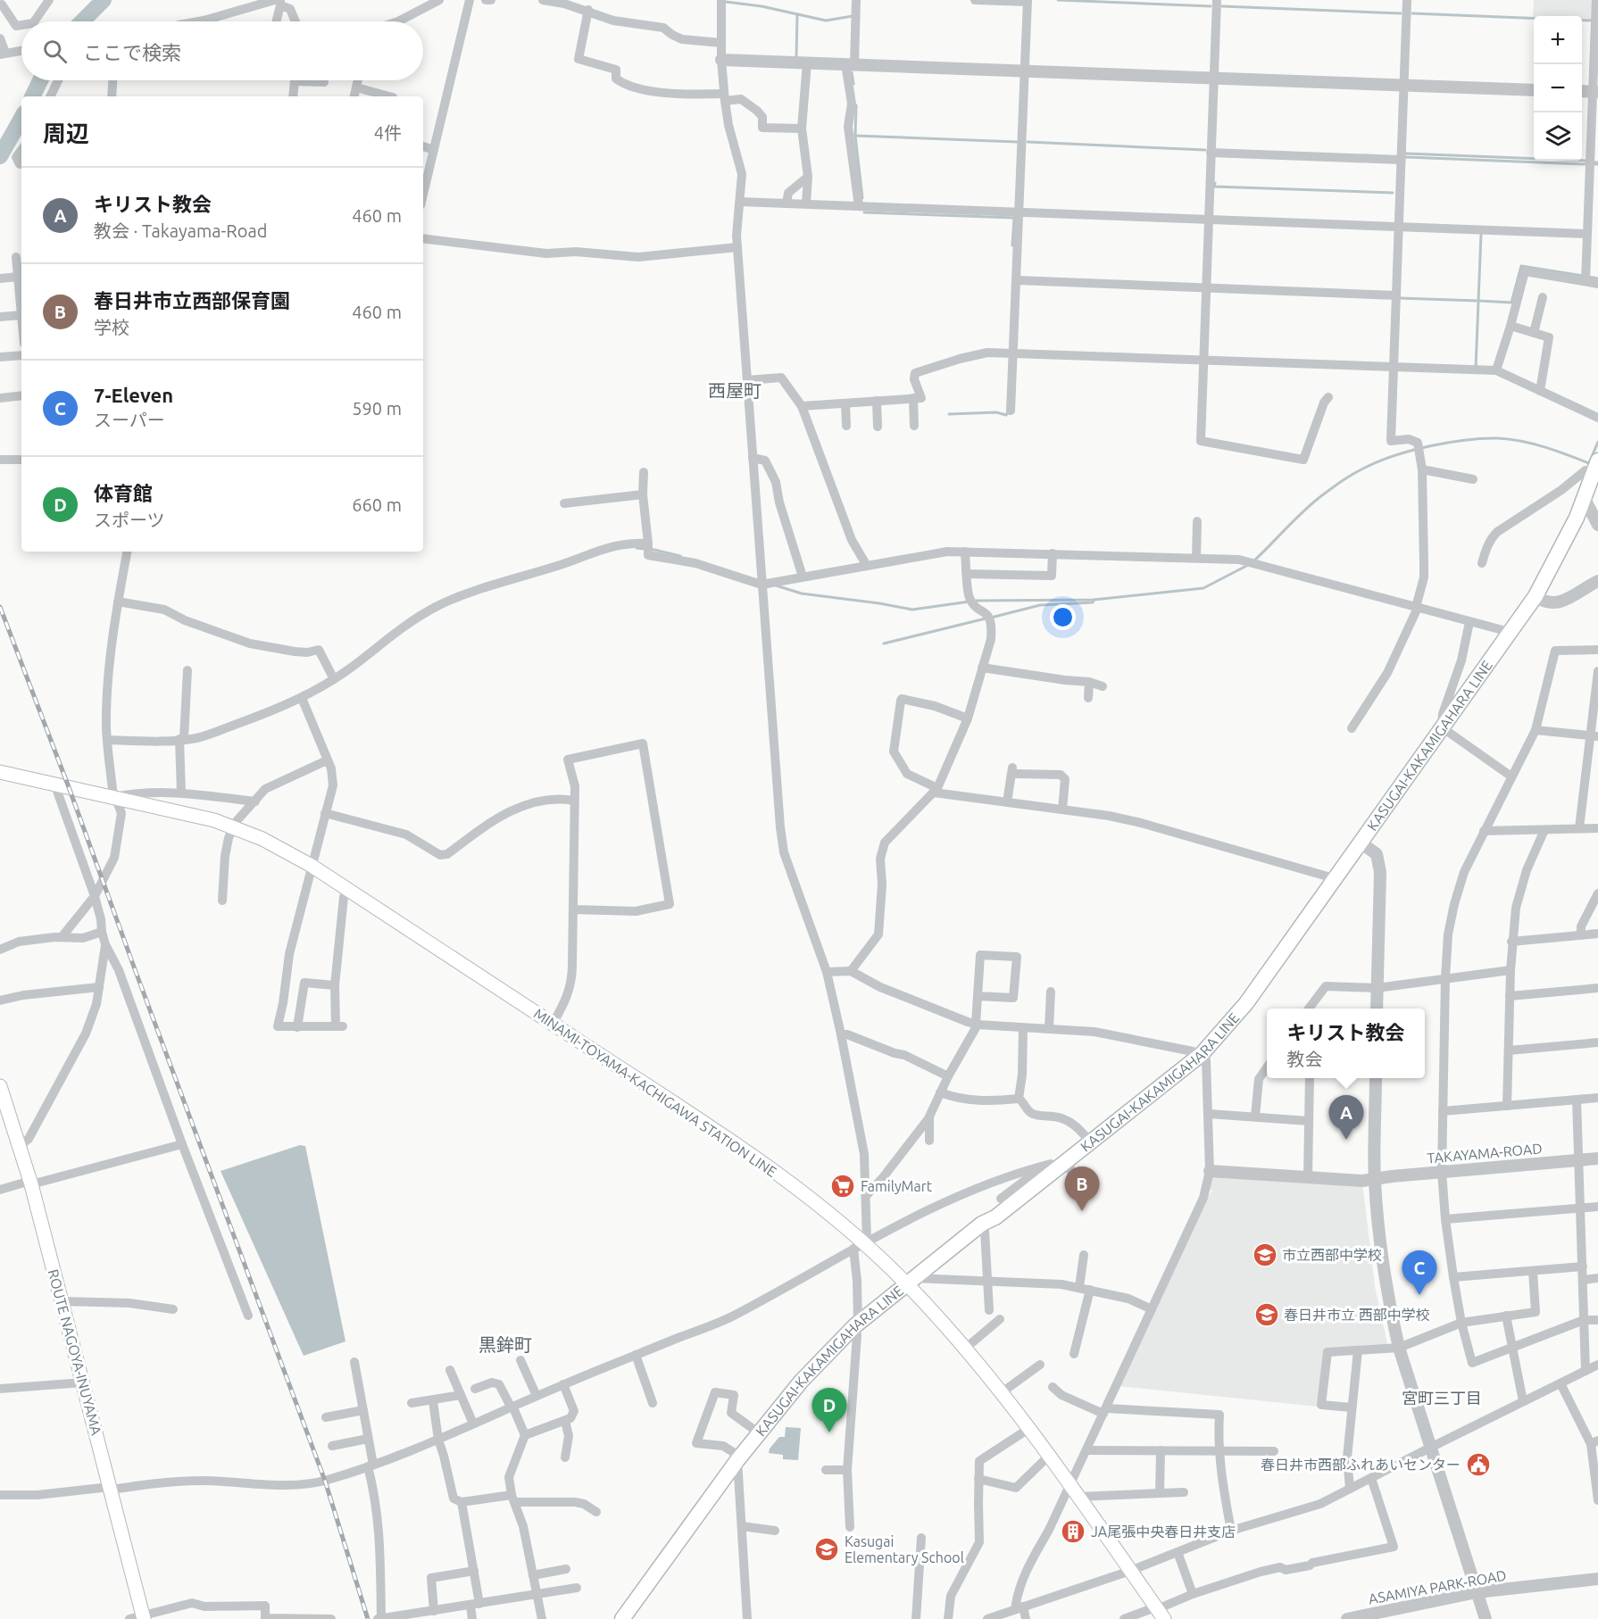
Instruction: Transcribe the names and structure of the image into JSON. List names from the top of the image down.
{
  "streets": {
    "main road": ["KASUGAI-KAKAMIGAHARA LINE", "MINAMI-TOYAMA-KACHIGAWA STATION LINE", "ROUTE NAGOYA-INUYAMA"],
    "street": ["TAKAYAMA-ROAD", "ASAMIYA PARK-ROAD"]
  },
  "crossings": [
    ["KASUGAI-KAKAMIGAHARA LINE", "MINAMI-TOYAMA-KACHIGAWA STATION LINE"]
  ],
  "districts": ["西屋町", "黒鉾町", "宮町三丁目"],
  "places": {
    "supermarket": ["FamilyMart"],
    "school or university": ["市立西部中学校", "春日井市立 西部中学校", "Kasugai Elementary School"],
    "public building": ["春日井市西部ふれあいセンター"],
    "building": ["JA尾張中央春日井支店"]
  },
  "page": {
    "map_buttons": ["+", "−"],
    "search": "ここで検索",
    "heading": ["周辺", "4件"],
    "list": [
      {
        "mark": "A",
        "name": "キリスト教会",
        "note": "教会 · Takayama-Road",
        "value": "460 m"
      },
      {
        "mark": "B",
        "name": "春日井市立西部保育園",
        "note": "学校",
        "value": "460 m"
      },
      {
        "mark": "C",
        "name": "7-Eleven",
        "note": "スーパー",
        "value": "590 m"
      },
      {
        "mark": "D",
        "name": "体育館",
        "note": "スポーツ",
        "value": "660 m"
      }
    ],
    "popup": ["キリスト教会", "教会"],
    "pins": [
      "A",
      "B",
      "C",
      "D"
    ]
  }
}
